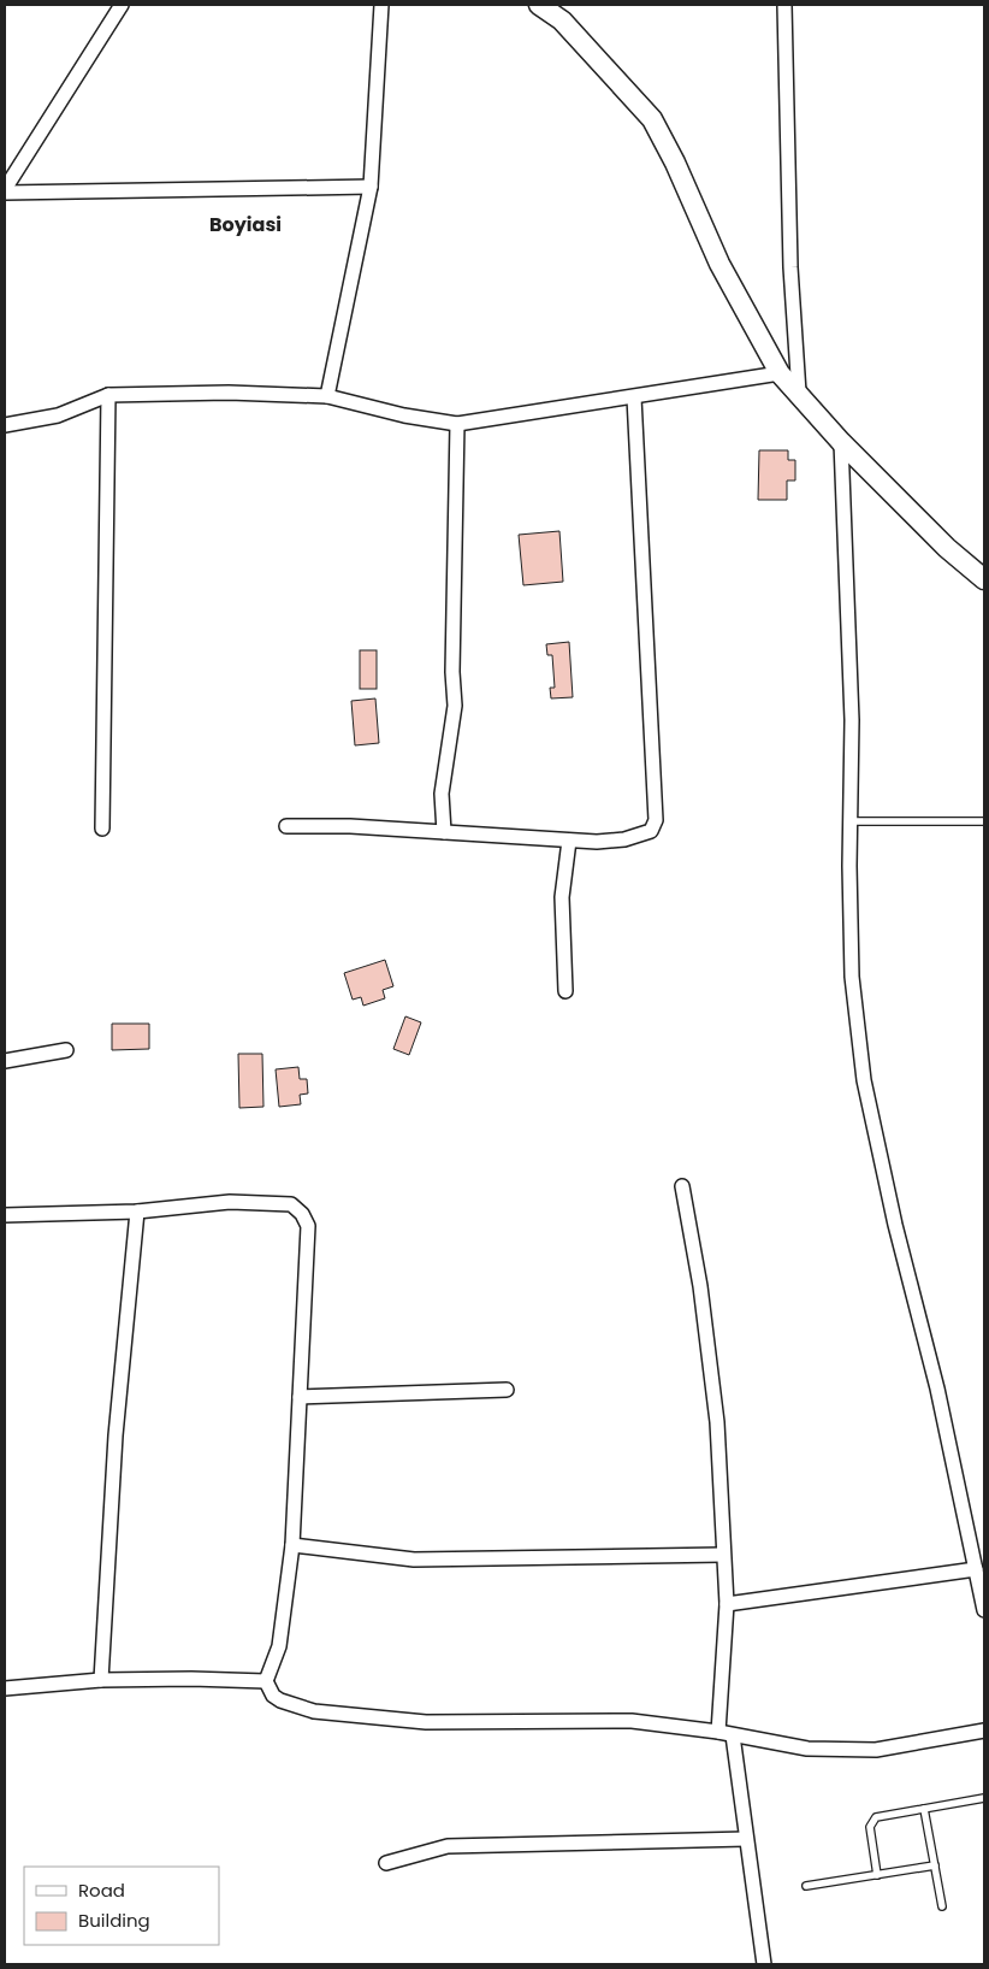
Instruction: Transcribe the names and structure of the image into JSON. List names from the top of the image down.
{
  "districts": ["Boyiasi"],
  "legend": ["Road", "Building"]
}
